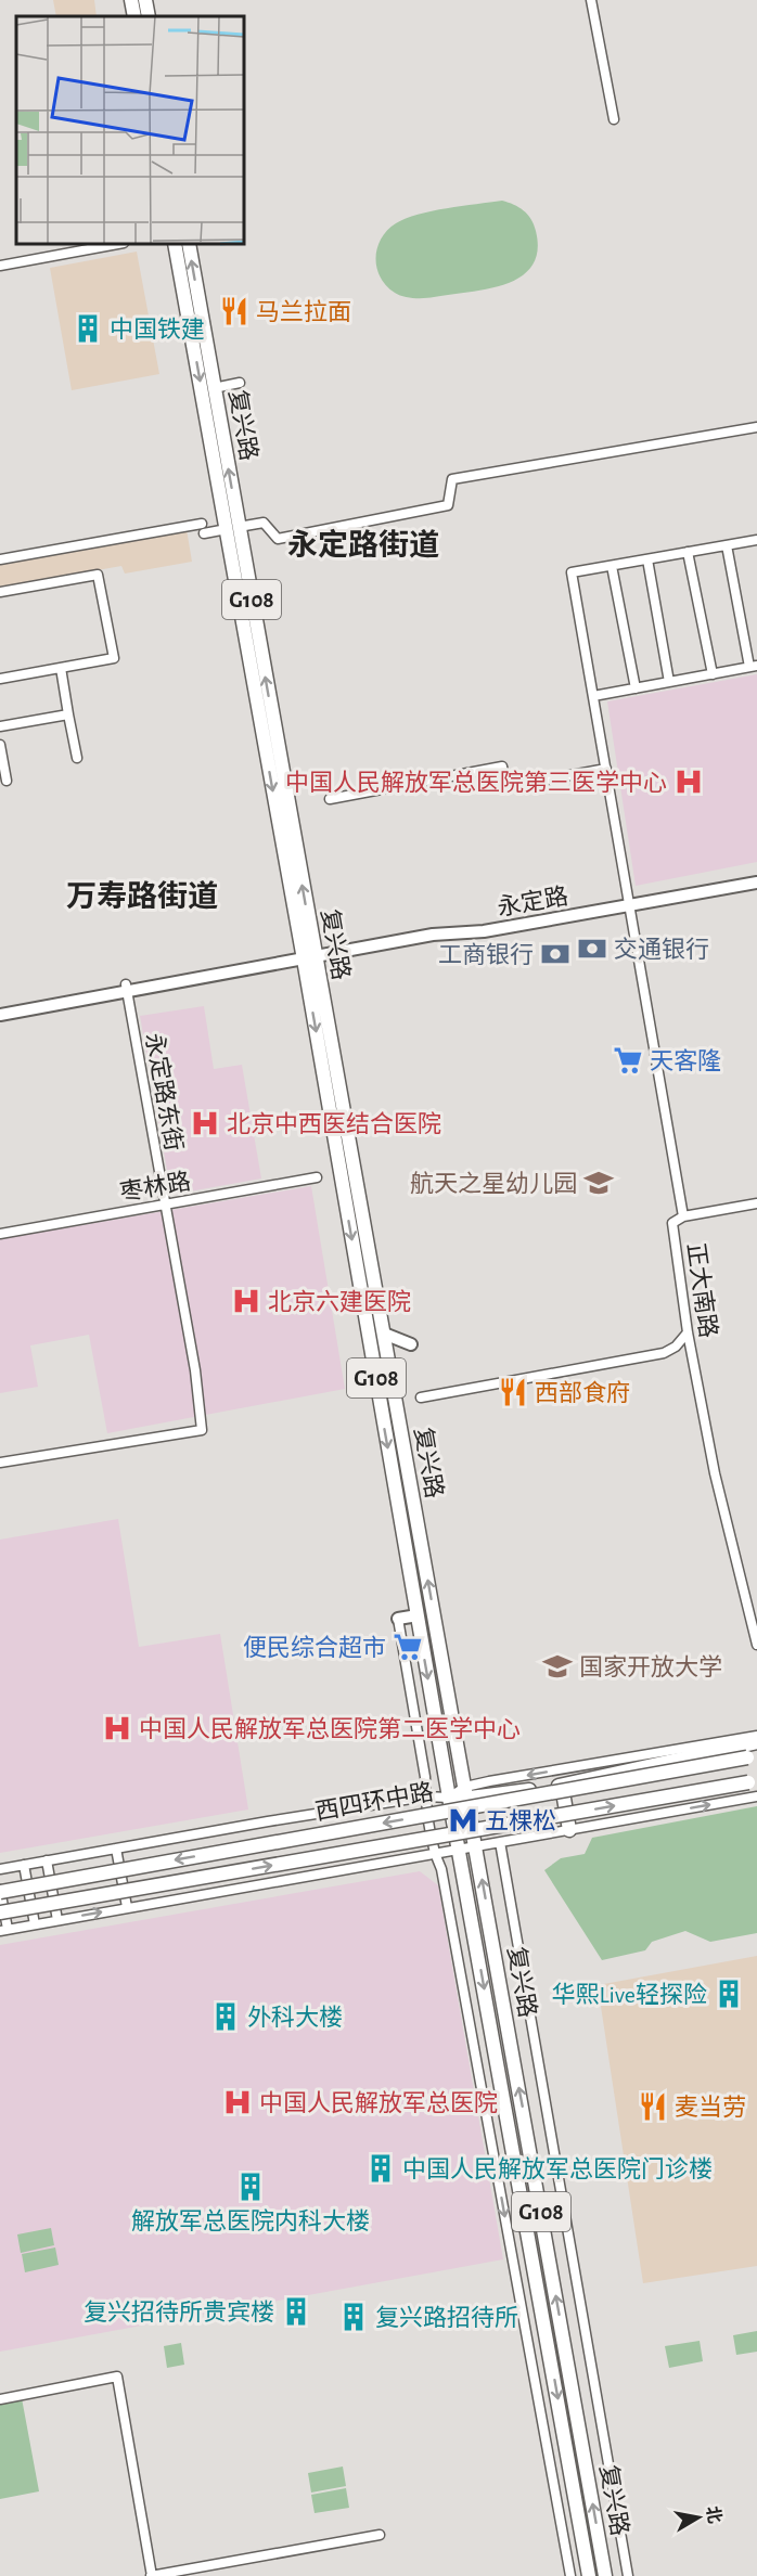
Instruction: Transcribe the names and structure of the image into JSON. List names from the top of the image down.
{
  "streets": {
    "highway": ["复兴路", "G108", "西四环中路"],
    "main road": ["永定路"],
    "street": ["永定路东街", "枣林路", "正大南路"]
  },
  "crossings": [
    ["复兴路", "永定路"],
    ["复兴路", "西四环中路"],
    ["永定路", "永定路东街"],
    ["永定路", "正大南路"],
    ["永定路东街", "枣林路"]
  ],
  "districts": ["永定路街道", "万寿路街道"],
  "places": {
    "restaurant": ["马兰拉面", "西部食府", "麦当劳"],
    "building": [
      "中国铁建",
      "华熙Live轻探险",
      "外科大楼",
      "中国人民解放军总医院门诊楼",
      "解放军总医院内科大楼",
      "复兴招待所贵宾楼",
      "复兴路招待所"
    ],
    "hospital": [
      "中国人民解放军总医院第三医学中心",
      "北京中西医结合医院",
      "北京六建医院",
      "中国人民解放军总医院第二医学中心",
      "中国人民解放军总医院"
    ],
    "bank": ["交通银行", "工商银行"],
    "supermarket": ["天客隆", "便民综合超市"],
    "school or university": ["航天之星幼儿园", "国家开放大学"],
    "metro station": ["五棵松"]
  },
  "north": "right"
}
